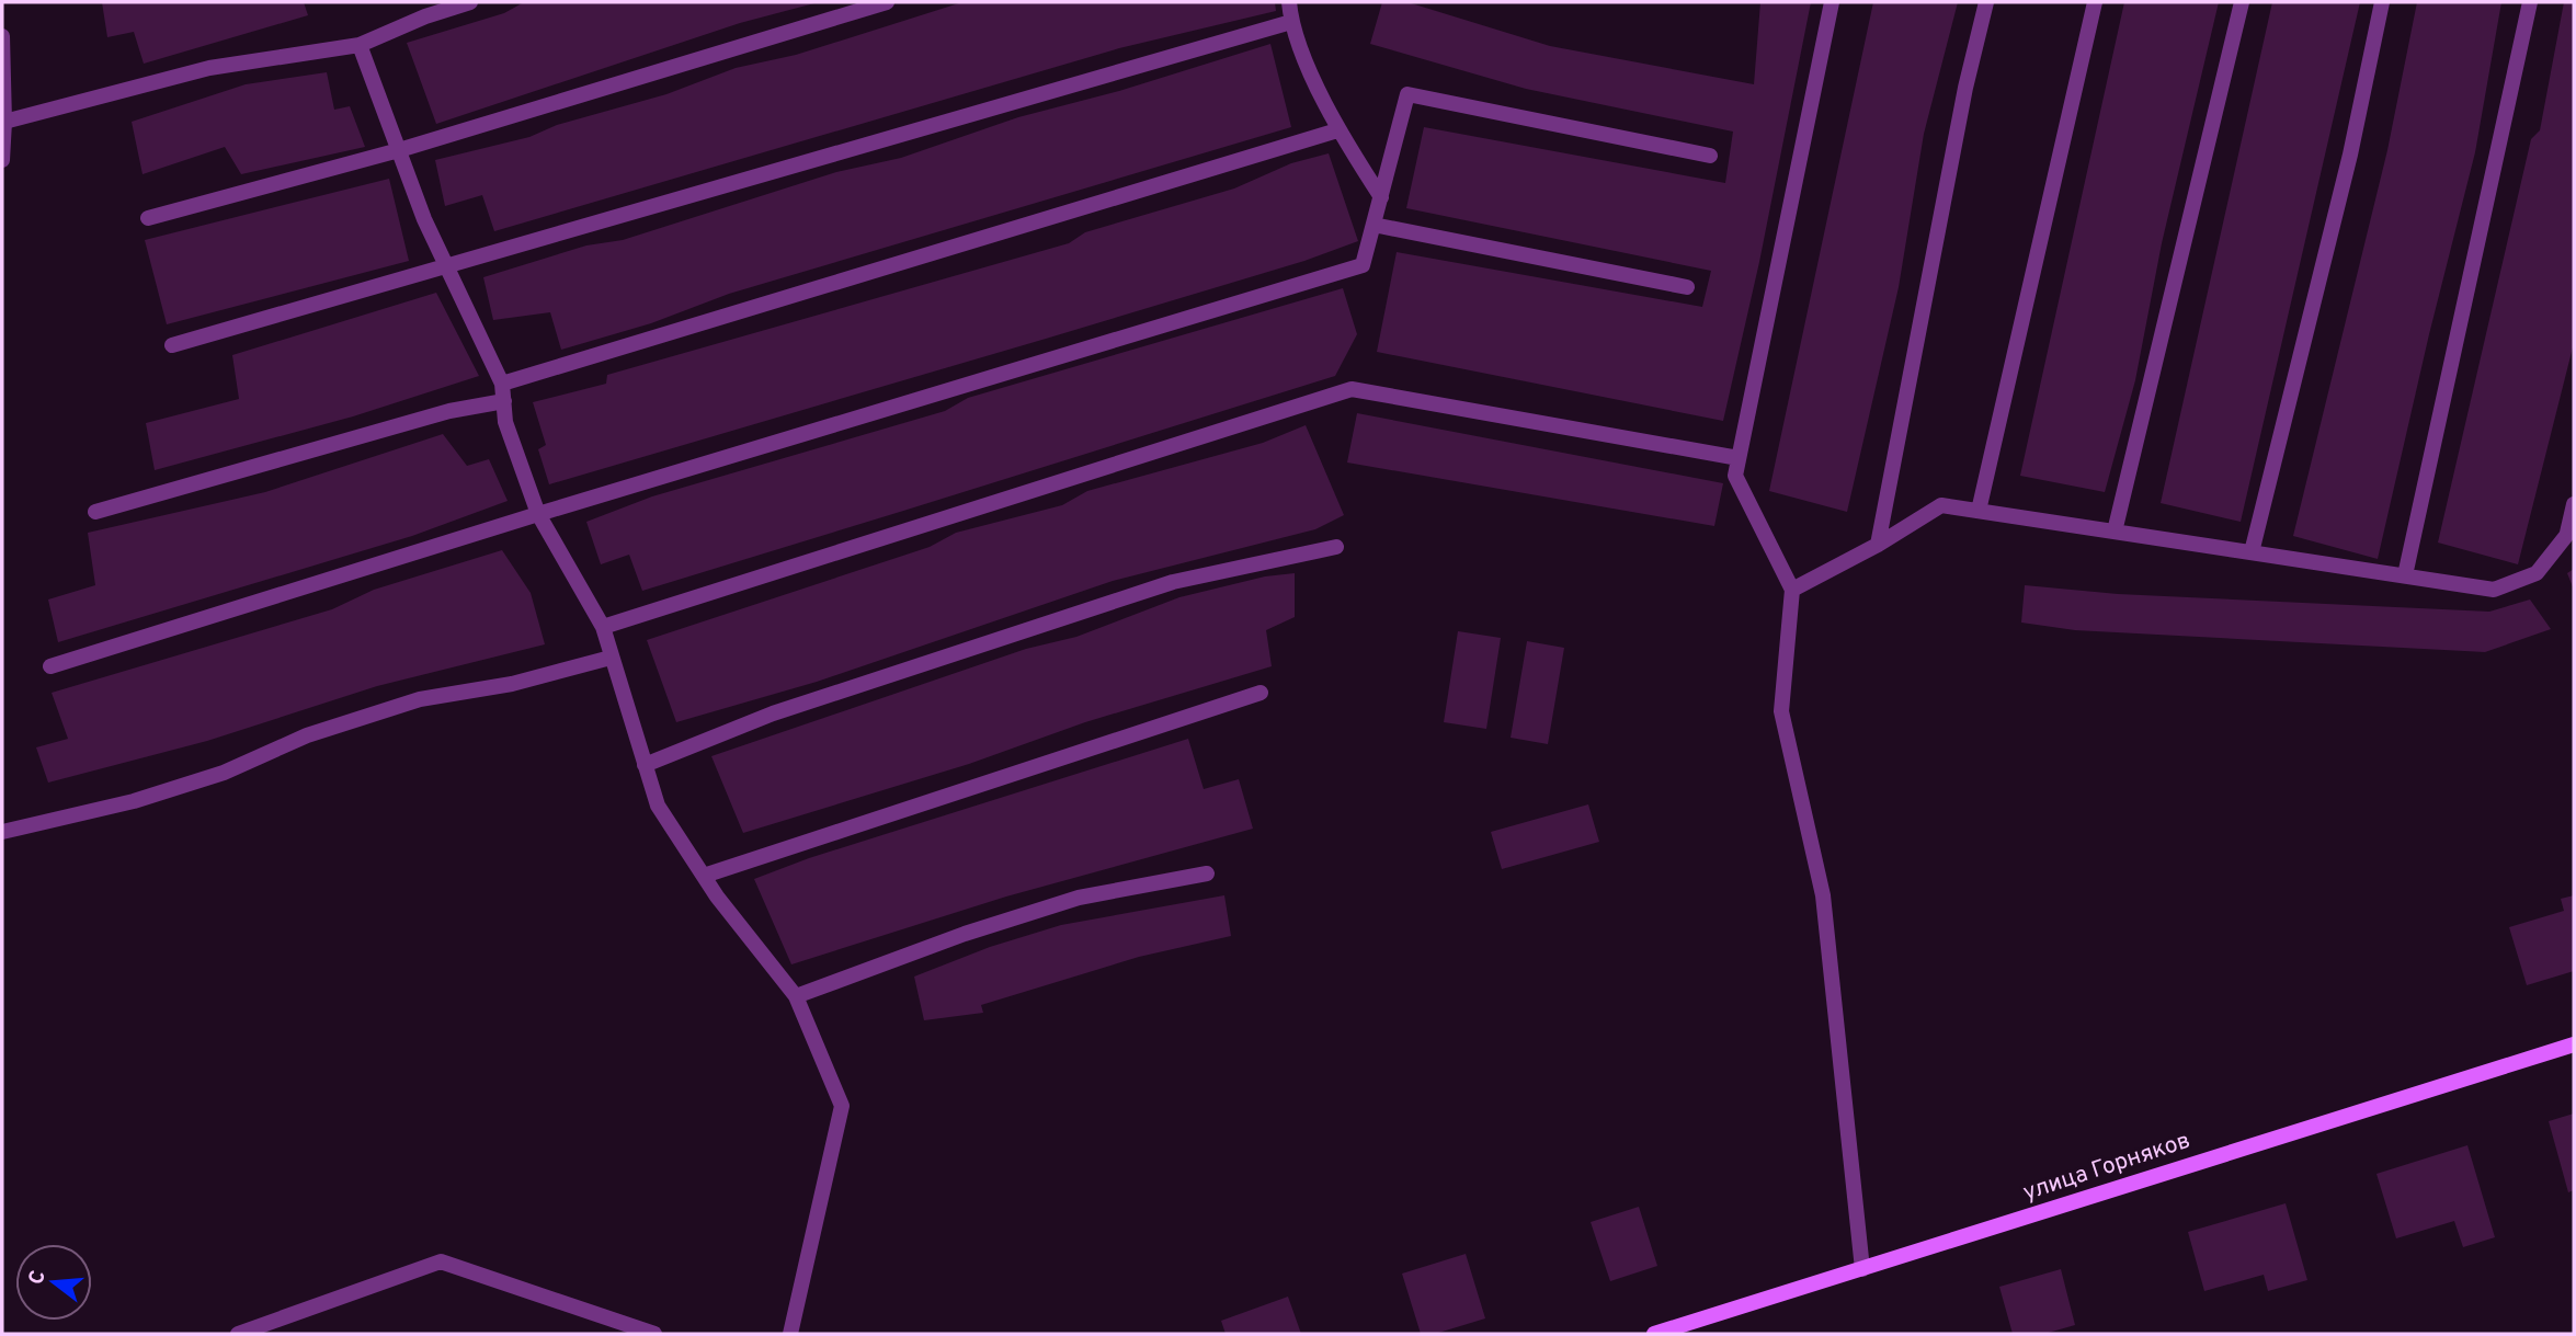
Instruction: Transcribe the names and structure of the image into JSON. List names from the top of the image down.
{
  "streets": {
    "street": ["улица Горняков"]
  },
  "north": "left"
}
